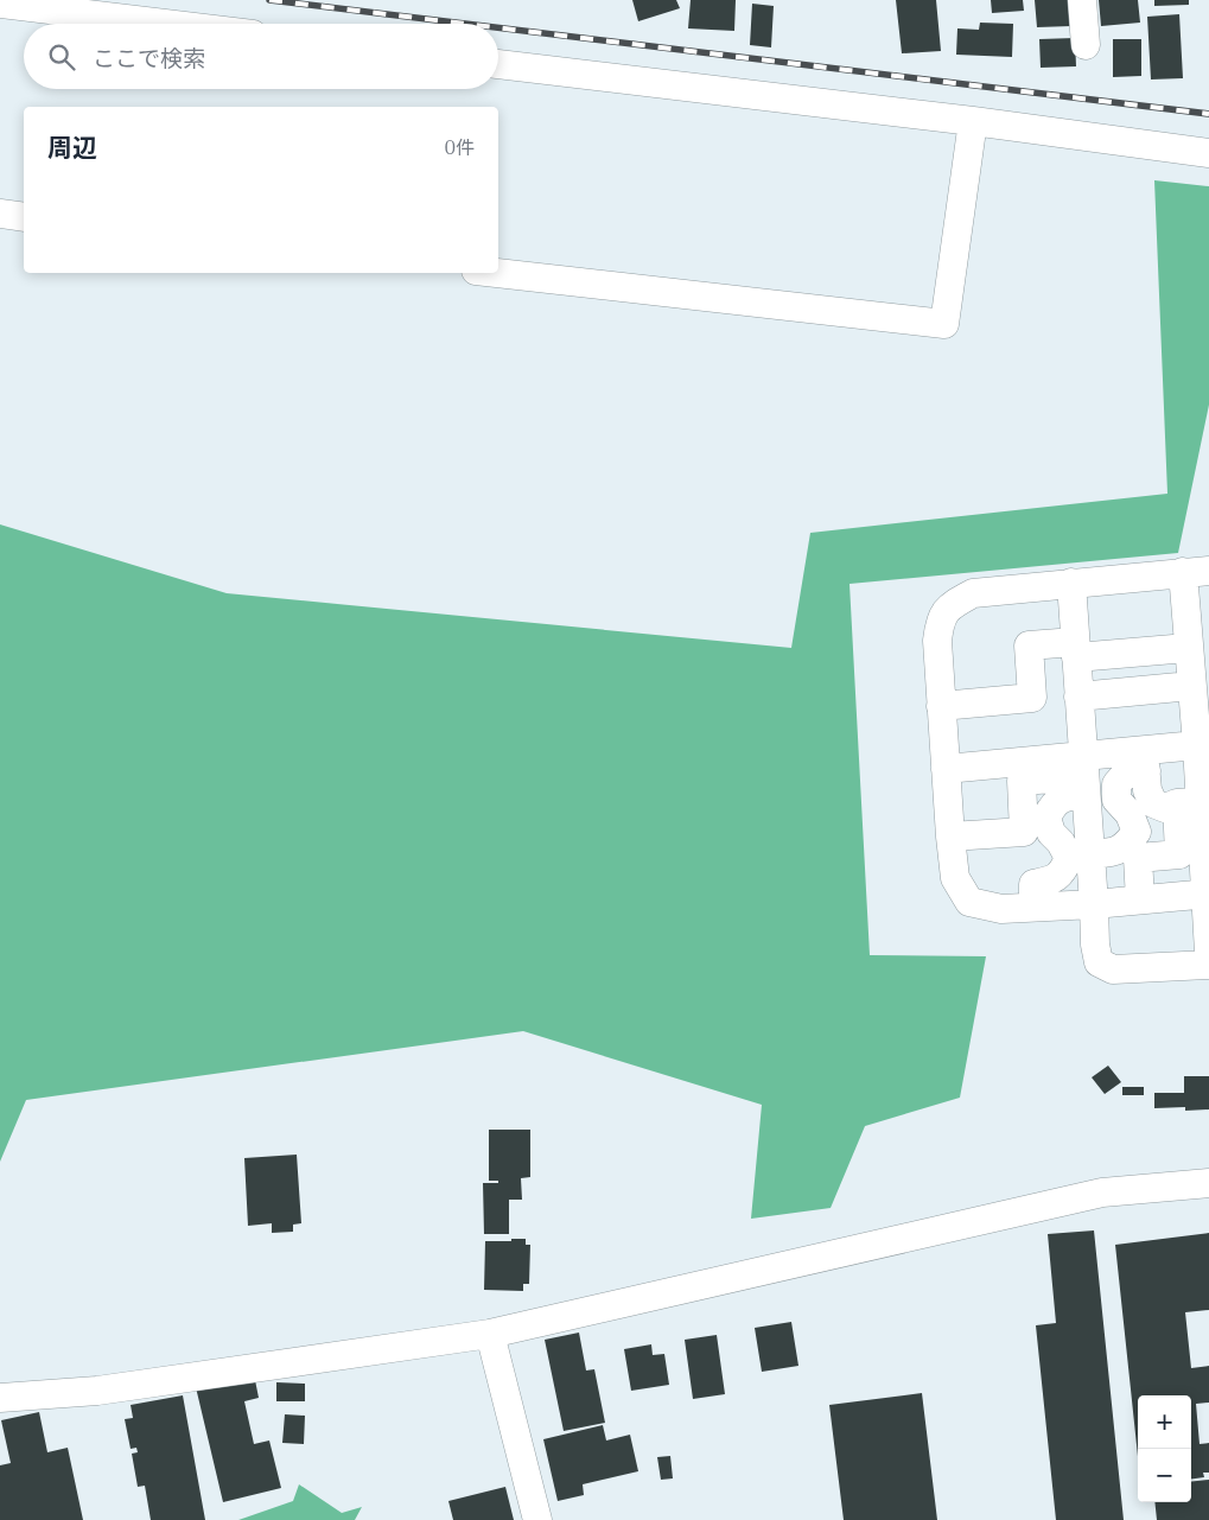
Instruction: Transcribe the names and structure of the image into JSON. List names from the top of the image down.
{
  "page": {
    "search": "ここで検索",
    "heading": ["周辺", "0件"],
    "map_buttons": ["+", "−"]
  }
}
